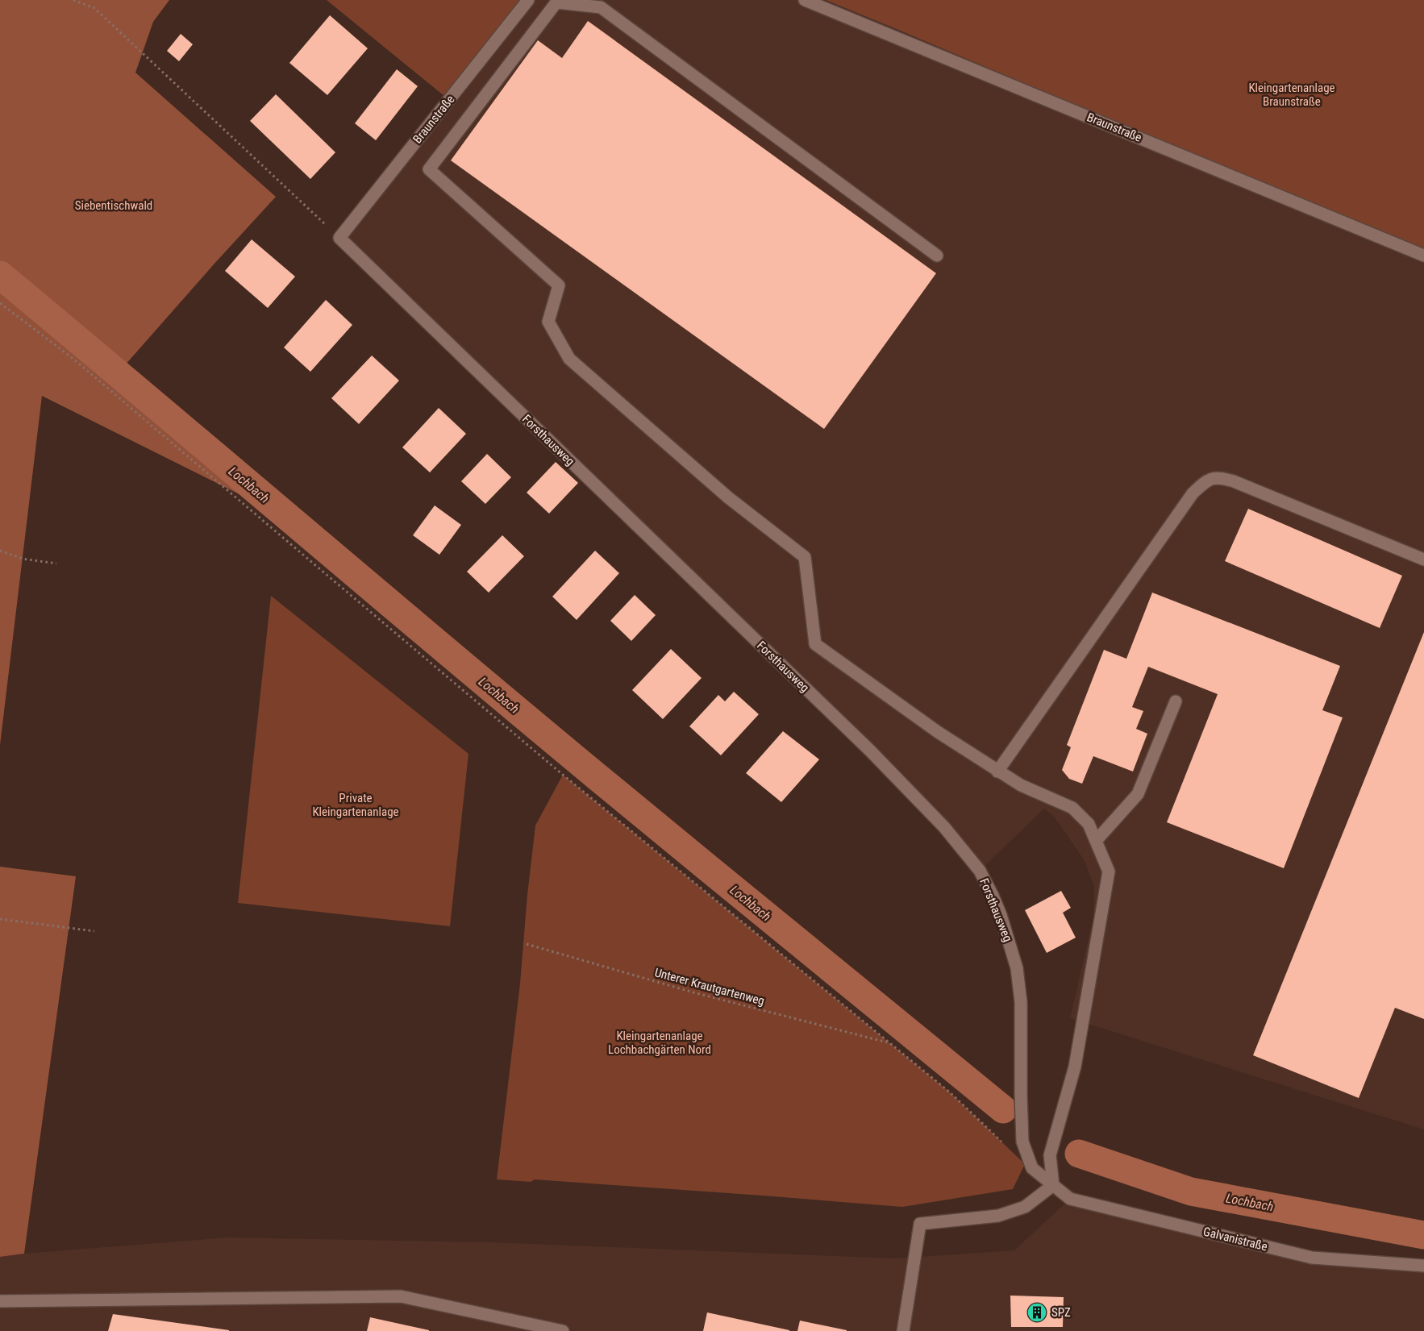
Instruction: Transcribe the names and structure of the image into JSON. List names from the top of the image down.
{
  "streets": {
    "street": ["Braunstraße", "Forsthausweg", "Galvanistraße"],
    "path": ["Unterer Krautgartenweg"]
  },
  "crossings": [
    ["Braunstraße", "Forsthausweg"],
    ["Forsthausweg", "Galvanistraße"]
  ],
  "water": ["Lochbach"],
  "parks": [
    "Kleingartenanlage Braunstraße",
    "Siebentischwald",
    "Private Kleingartenanlage",
    "Kleingartenanlage Lochbachgärten Nord"
  ],
  "places": {
    "building": ["SPZ"]
  }
}
